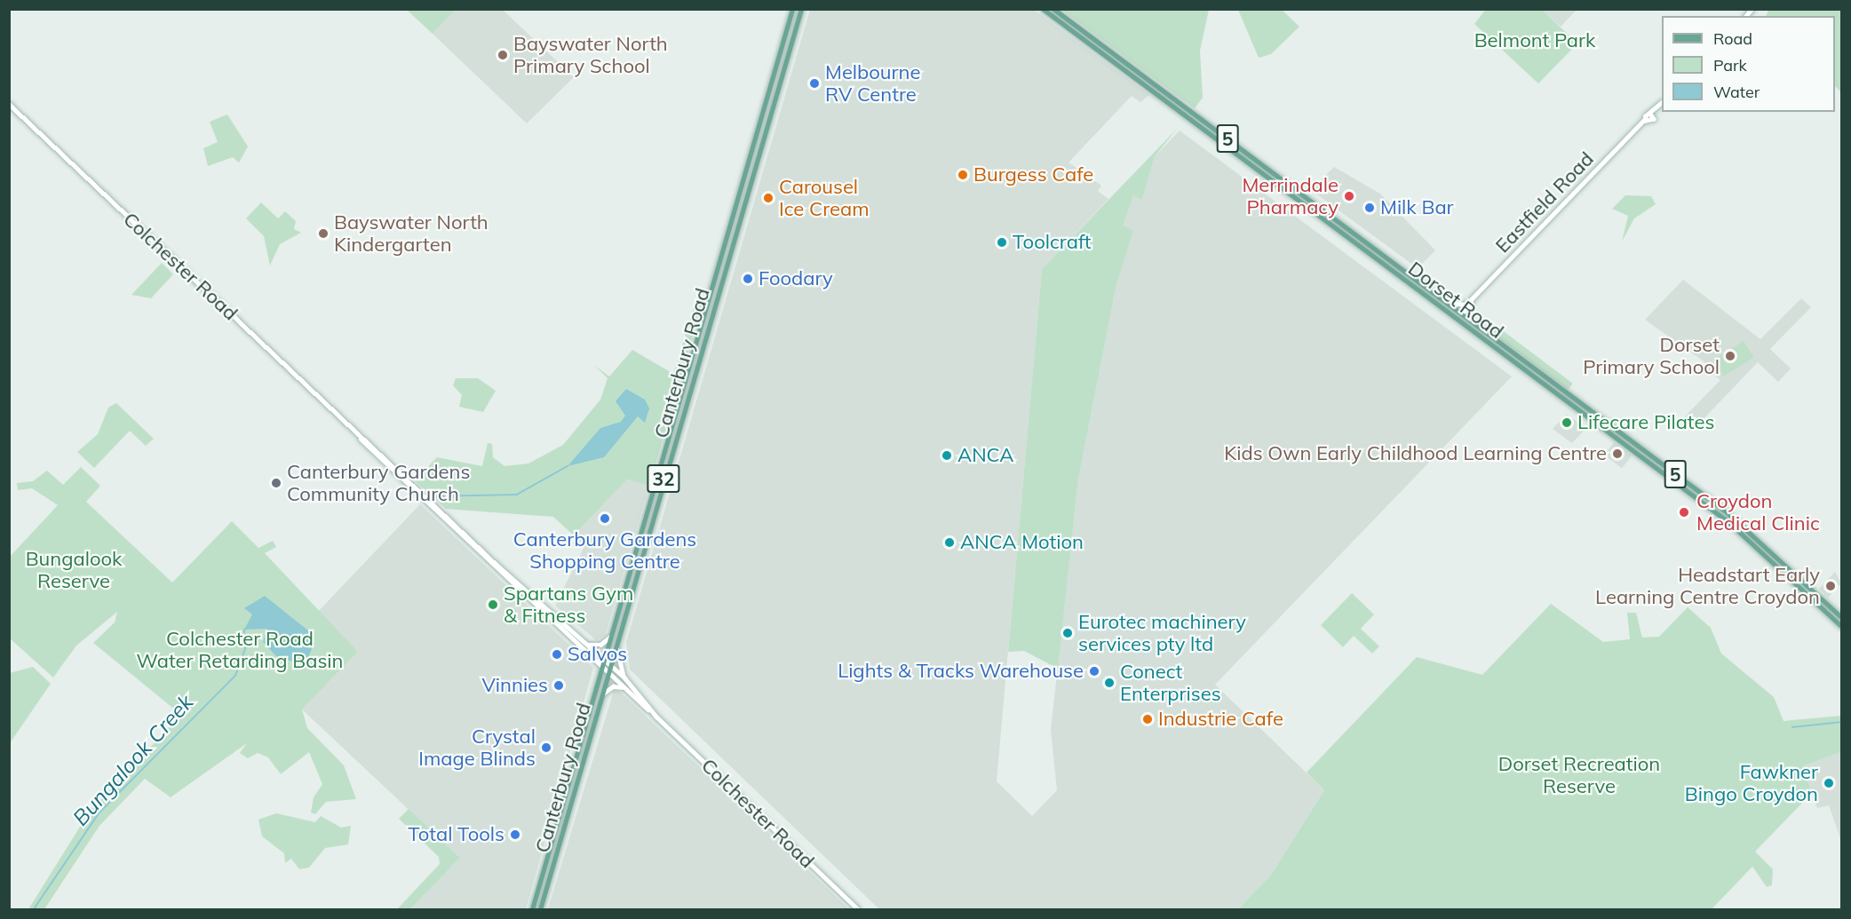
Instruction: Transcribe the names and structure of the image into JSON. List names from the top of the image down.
{
  "streets": {
    "main road": [
      "5",
      "Eastfield Road",
      "Colchester Road",
      "Dorset Road",
      "Canterbury Road",
      "32"
    ]
  },
  "crossings": [
    ["Eastfield Road", "Dorset Road"],
    ["Colchester Road", "Canterbury Road"]
  ],
  "water": ["Bungalook Creek"],
  "parks": [
    "Belmont Park",
    "Bungalook Reserve",
    "Colchester Road Water Retarding Basin",
    "Dorset Recreation Reserve"
  ],
  "places": [
    "Bayswater North Primary School",
    "Melbourne RV Centre",
    "Burgess Cafe",
    "Merrindale Pharmacy",
    "Carousel Ice Cream",
    "Milk Bar",
    "Bayswater North Kindergarten",
    "Toolcraft",
    "Foodary",
    "Dorset Primary School",
    "Lifecare Pilates",
    "Kids Own Early Childhood Learning Centre",
    "ANCA",
    "Canterbury Gardens Community Church",
    "Croydon Medical Clinic",
    "Canterbury Gardens Shopping Centre",
    "ANCA Motion",
    "Headstart Early Learning Centre Croydon",
    "Spartans Gym & Fitness",
    "Eurotec machinery services pty ltd",
    "Salvos",
    "Lights & Tracks Warehouse",
    "Conect Enterprises",
    "Vinnies",
    "Industrie Cafe",
    "Crystal Image Blinds",
    "Fawkner Bingo Croydon",
    "Total Tools"
  ],
  "legend": ["Road", "Park", "Water"]
}
